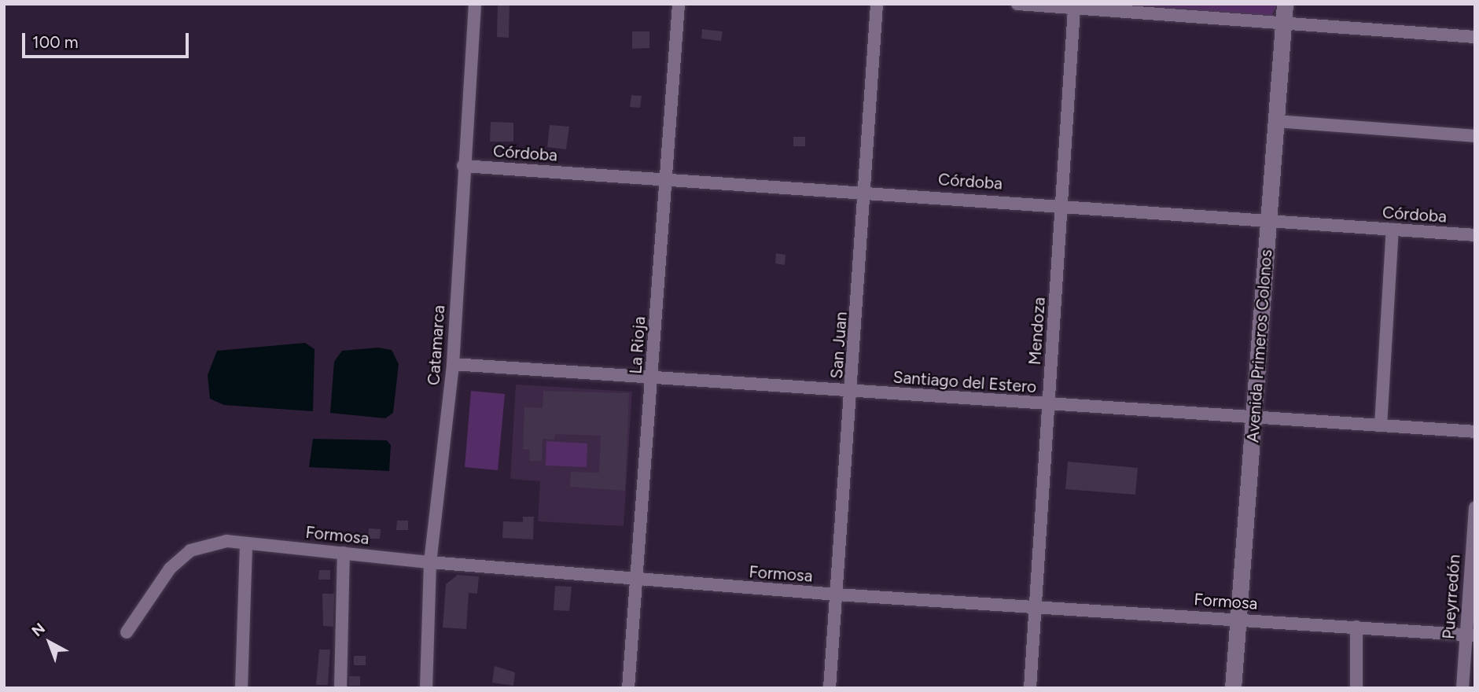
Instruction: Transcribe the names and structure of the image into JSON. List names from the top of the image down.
{
  "streets": {
    "street": [
      "Córdoba",
      "Mendoza",
      "Catamarca",
      "La Rioja",
      "San Juan",
      "Avenida Primeros Colonos",
      "Santiago del Estero",
      "Formosa",
      "Pueyrredón"
    ]
  },
  "crossings": [
    ["Córdoba", "Mendoza"],
    ["Córdoba", "Catamarca"],
    ["Córdoba", "La Rioja"],
    ["Córdoba", "San Juan"],
    ["Córdoba", "Avenida Primeros Colonos"],
    ["Mendoza", "Santiago del Estero"],
    ["Mendoza", "Formosa"],
    ["Catamarca", "Santiago del Estero"],
    ["Catamarca", "Formosa"],
    ["La Rioja", "Santiago del Estero"],
    ["La Rioja", "Formosa"],
    ["San Juan", "Santiago del Estero"],
    ["San Juan", "Formosa"],
    ["Avenida Primeros Colonos", "Santiago del Estero"],
    ["Avenida Primeros Colonos", "Formosa"],
    ["Formosa", "Pueyrredón"]
  ],
  "scale_bar": "100 m",
  "north": "top left"
}
